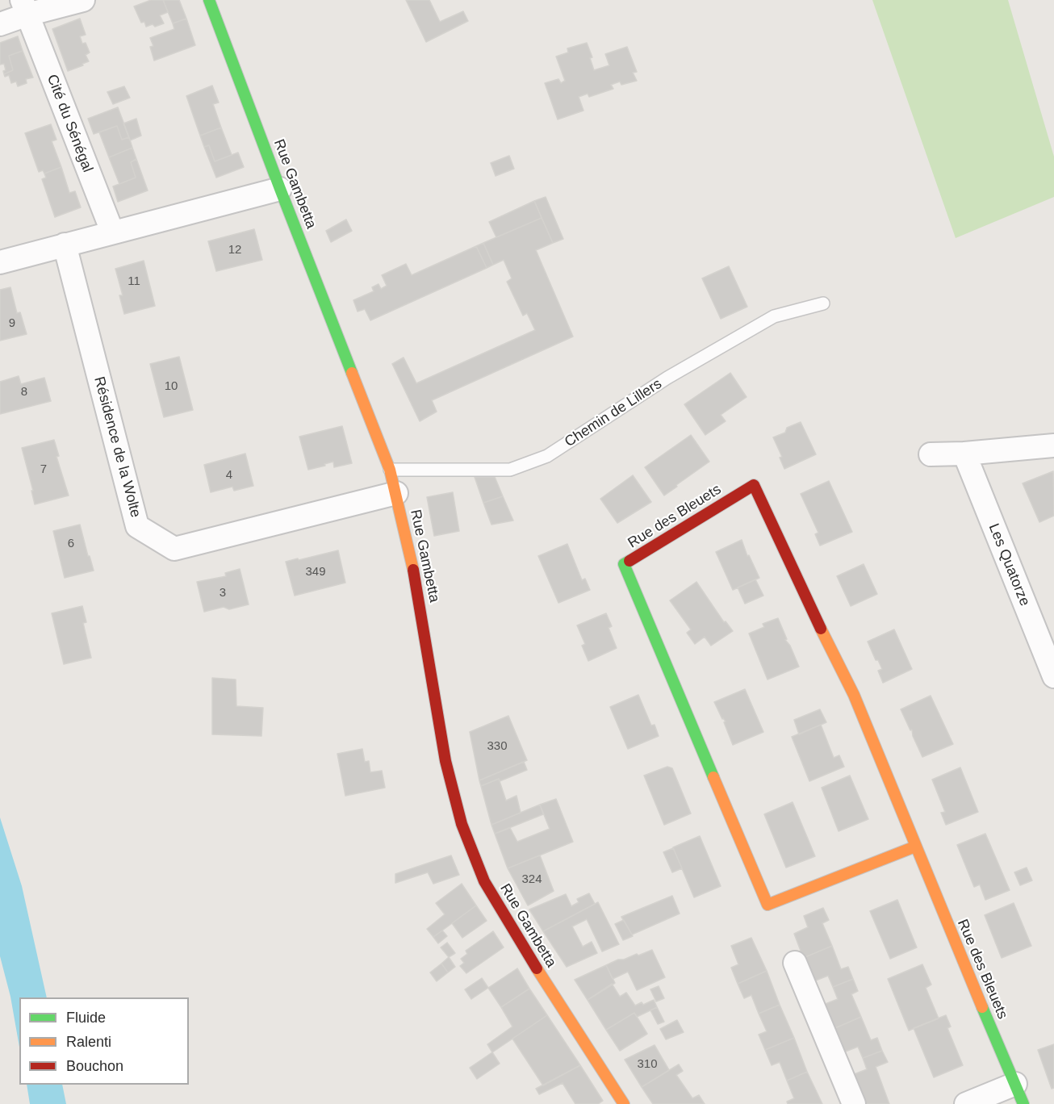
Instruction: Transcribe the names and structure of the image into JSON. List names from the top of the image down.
{
  "streets": {
    "street": [
      "Cité du Sénégal",
      "Rue Gambetta",
      "Résidence de la Wolte",
      "Rue des Bleuets",
      "Les Quatorze"
    ],
    "lane": ["Chemin de Lillers"]
  },
  "crossings": [
    ["Rue Gambetta", "Chemin de Lillers"],
    ["Rue Gambetta", "Résidence de la Wolte"]
  ],
  "house_numbers": [
    "12",
    "11",
    "9",
    "10",
    "8",
    "7",
    "4",
    "6",
    "349",
    "3",
    "330",
    "324",
    "310"
  ],
  "legend": ["Fluide", "Ralenti", "Bouchon"]
}
